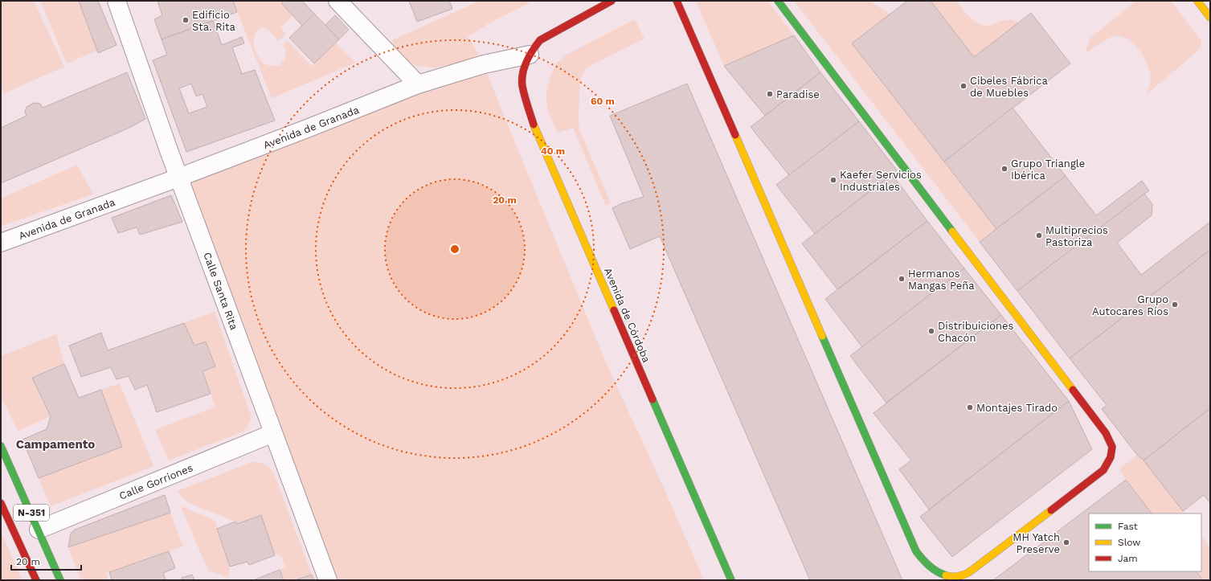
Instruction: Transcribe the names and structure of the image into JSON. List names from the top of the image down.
{
  "streets": {
    "main road": ["Avenida de Córdoba", "N-351"],
    "street": ["Avenida de Granada", "Calle Santa Rita", "Calle Gorriones"]
  },
  "crossings": [
    ["Avenida de Granada", "Calle Santa Rita"],
    ["Avenida de Granada", "Avenida de Córdoba"],
    ["Calle Santa Rita", "Calle Gorriones"],
    ["Calle Gorriones", "N-351"]
  ],
  "districts": ["Campamento"],
  "places": [
    "Edificio Sta. Rita",
    "Cibeles Fábrica de Muebles",
    "Paradise",
    "Grupo Triangle Ibérica",
    "Kaefer Servicios Industriales",
    "Multiprecios Pastoriza",
    "Hermanos Mangas Peña",
    "Grupo Autocares Ríos",
    "Distribuiciones Chacón",
    "Montajes Tirado",
    "MH Yatch Preserve"
  ],
  "legend": ["Fast", "Slow", "Jam"],
  "scale_bar": "20 m",
  "rings": ["60 m", "40 m", "20 m"]
}
